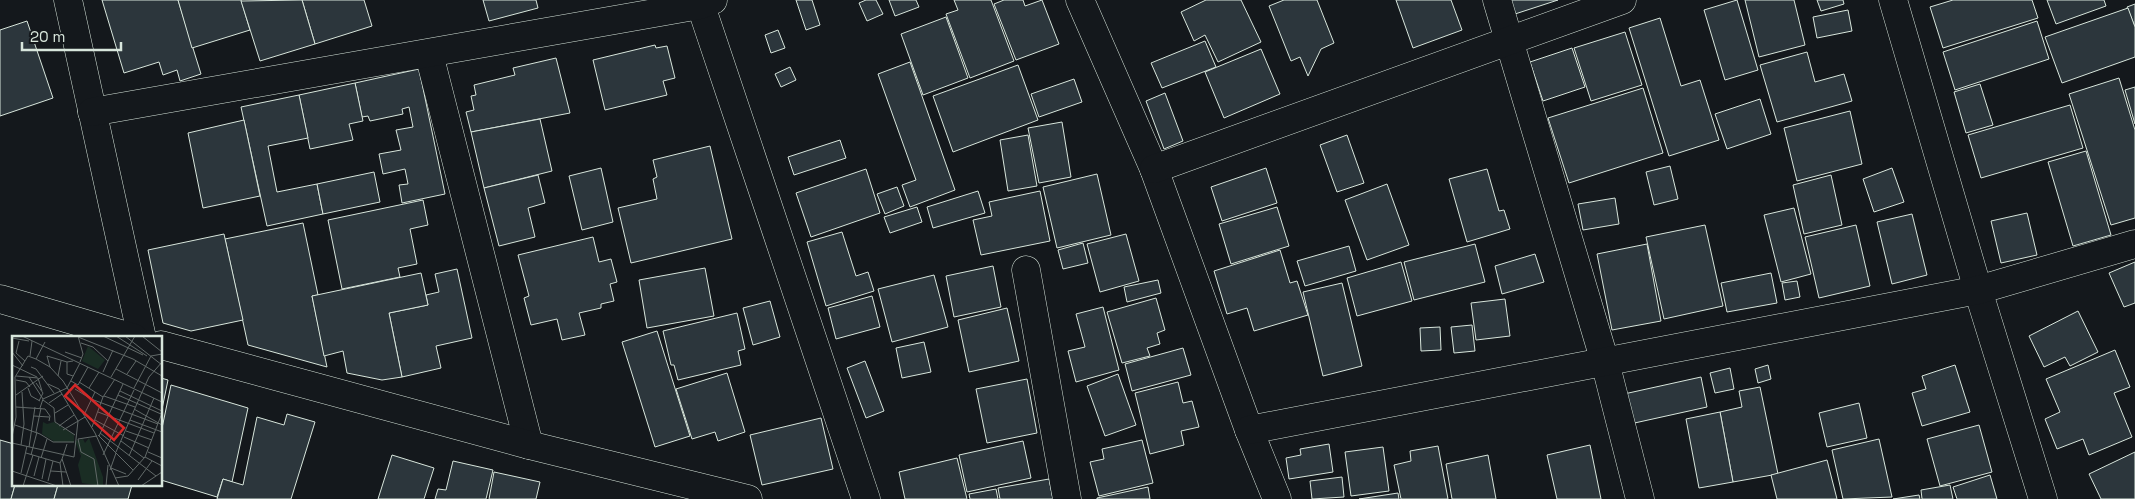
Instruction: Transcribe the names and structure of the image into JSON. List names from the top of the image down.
{
  "scale_bar": "20 m"
}
